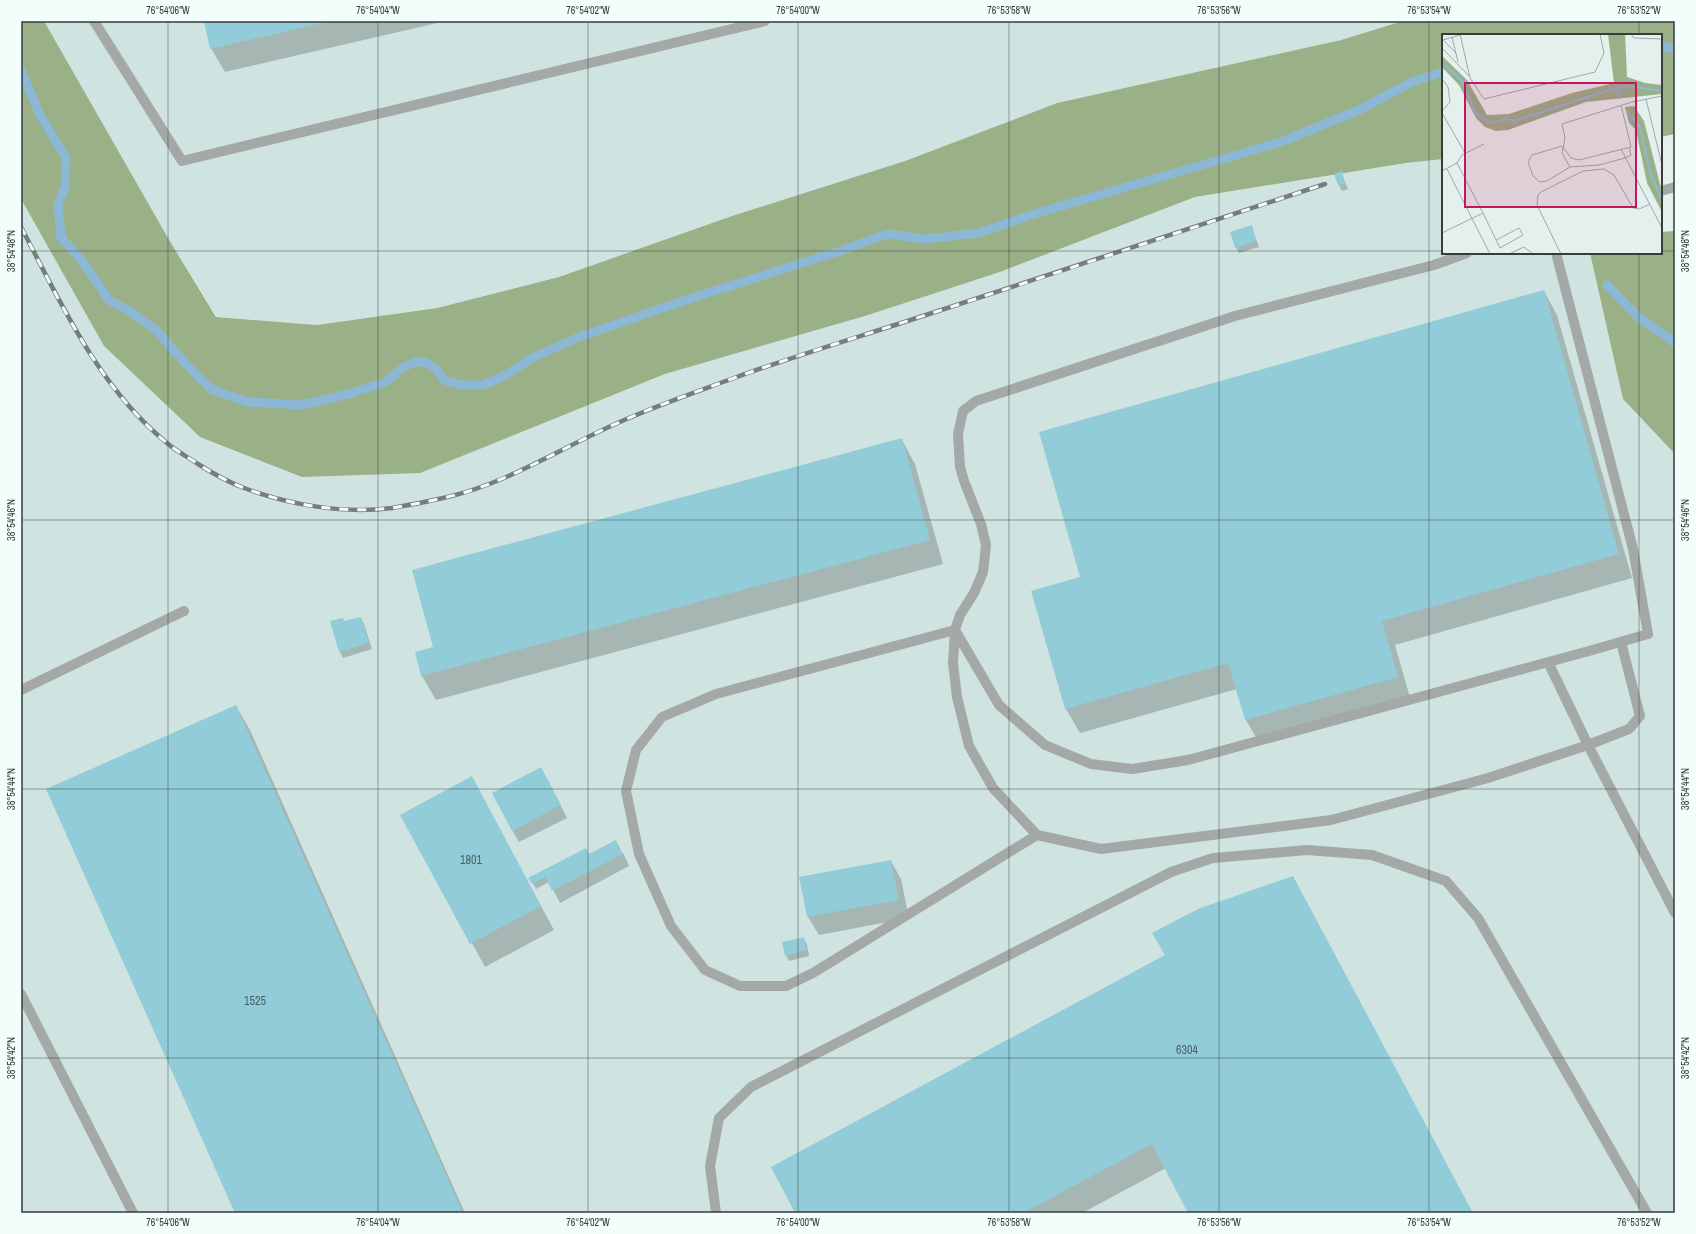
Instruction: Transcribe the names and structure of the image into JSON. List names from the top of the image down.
{
  "house_numbers": ["1801", "1525", "6304"],
  "coordinates": [
    "76°54'06\"W",
    "76°54'04\"W",
    "76°54'02\"W",
    "76°54'00\"W",
    "76°53'58\"W",
    "76°53'56\"W",
    "76°53'54\"W",
    "76°53'52\"W",
    "38°54'48\"N",
    "38°54'46\"N",
    "38°54'44\"N",
    "38°54'42\"N"
  ]
}
